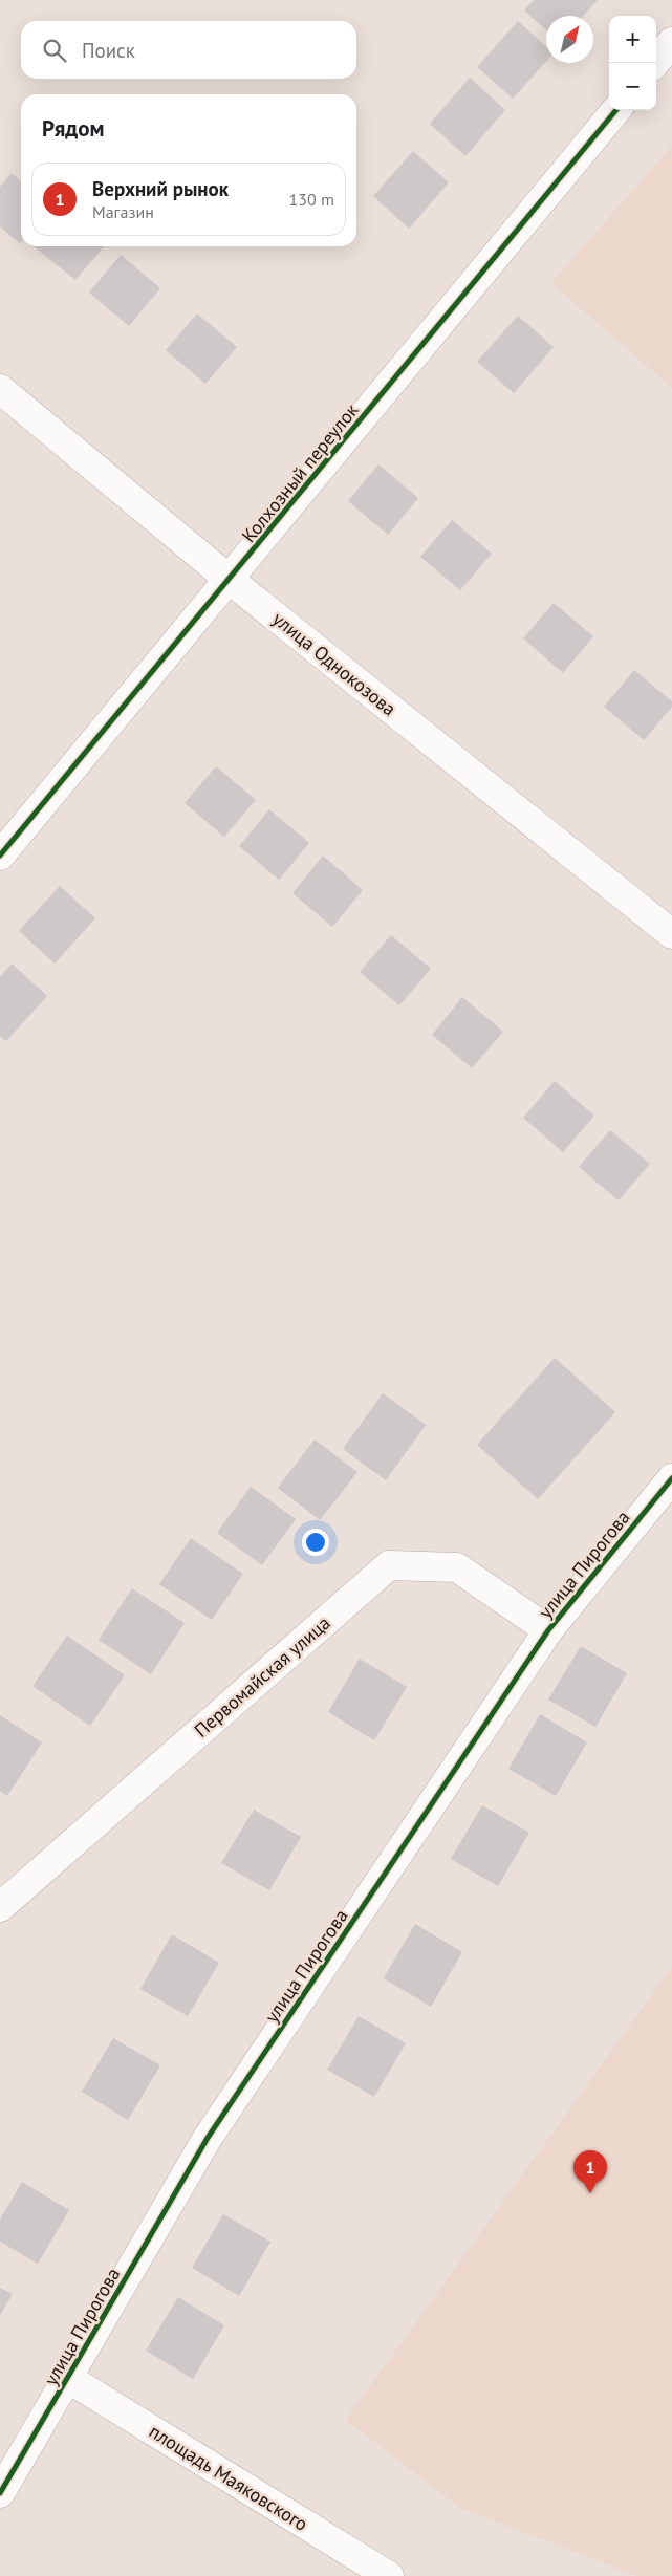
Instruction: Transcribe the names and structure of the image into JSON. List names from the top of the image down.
{
  "streets": {
    "street": [
      "Колхозный переулок",
      "улица Однокозова",
      "улица Пирогова",
      "Первомайская улица",
      "площадь Маяковского"
    ]
  },
  "crossings": [
    ["Колхозный переулок", "улица Однокозова"],
    ["улица Пирогова", "Первомайская улица"],
    ["улица Пирогова", "площадь Маяковского"]
  ],
  "north": "top right",
  "page": {
    "map_buttons": ["+", "−"],
    "search": "Поиск",
    "heading": "Рядом",
    "list": [
      {
        "mark": "1",
        "name": "Верхний рынок",
        "note": "Магазин",
        "value": "130 m"
      }
    ],
    "pins": "1"
  }
}
